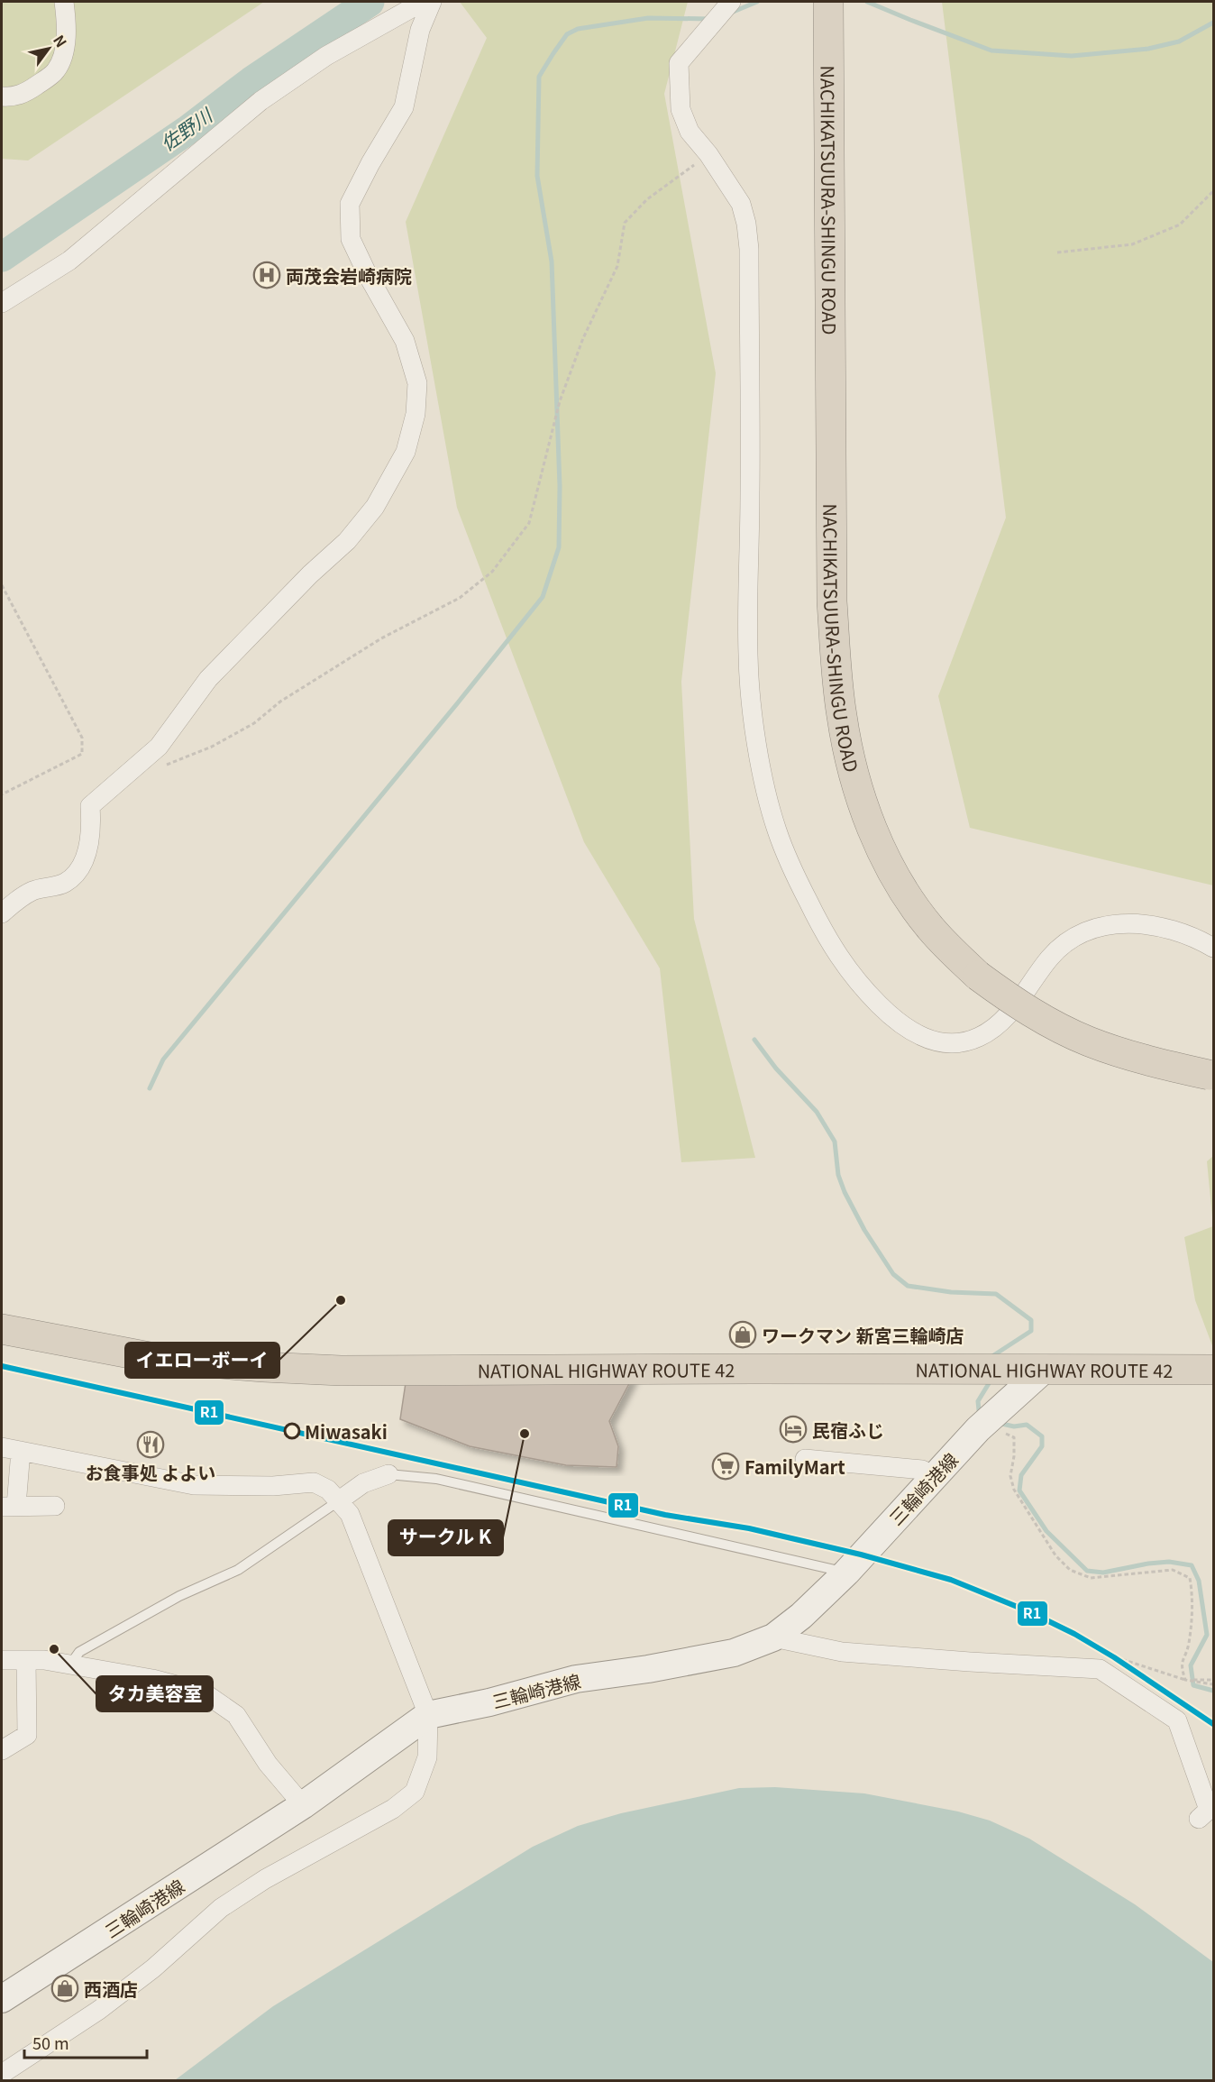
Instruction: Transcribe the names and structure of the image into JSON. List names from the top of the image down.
{
  "streets": {
    "highway": ["NACHIKATSUURA-SHINGU ROAD", "NATIONAL HIGHWAY ROUTE 42"],
    "main road": ["三輪崎港線"]
  },
  "crossings": [
    ["NATIONAL HIGHWAY ROUTE 42", "三輪崎港線"]
  ],
  "water": ["佐野川"],
  "places": {
    "hospital": ["両茂会岩崎病院"],
    "other": [
      "イエローボーイ",
      "Miwasaki",
      "サークル K",
      "タカ美容室"
    ],
    "shop": ["ワークマン 新宮三輪崎店", "西酒店"],
    "hotel": ["民宿ふじ"],
    "restaurant": ["お食事処 よよい"],
    "supermarket": ["FamilyMart"]
  },
  "lines": ["transit line R1"],
  "scale_bar": "50 m",
  "north": "top right"
}
